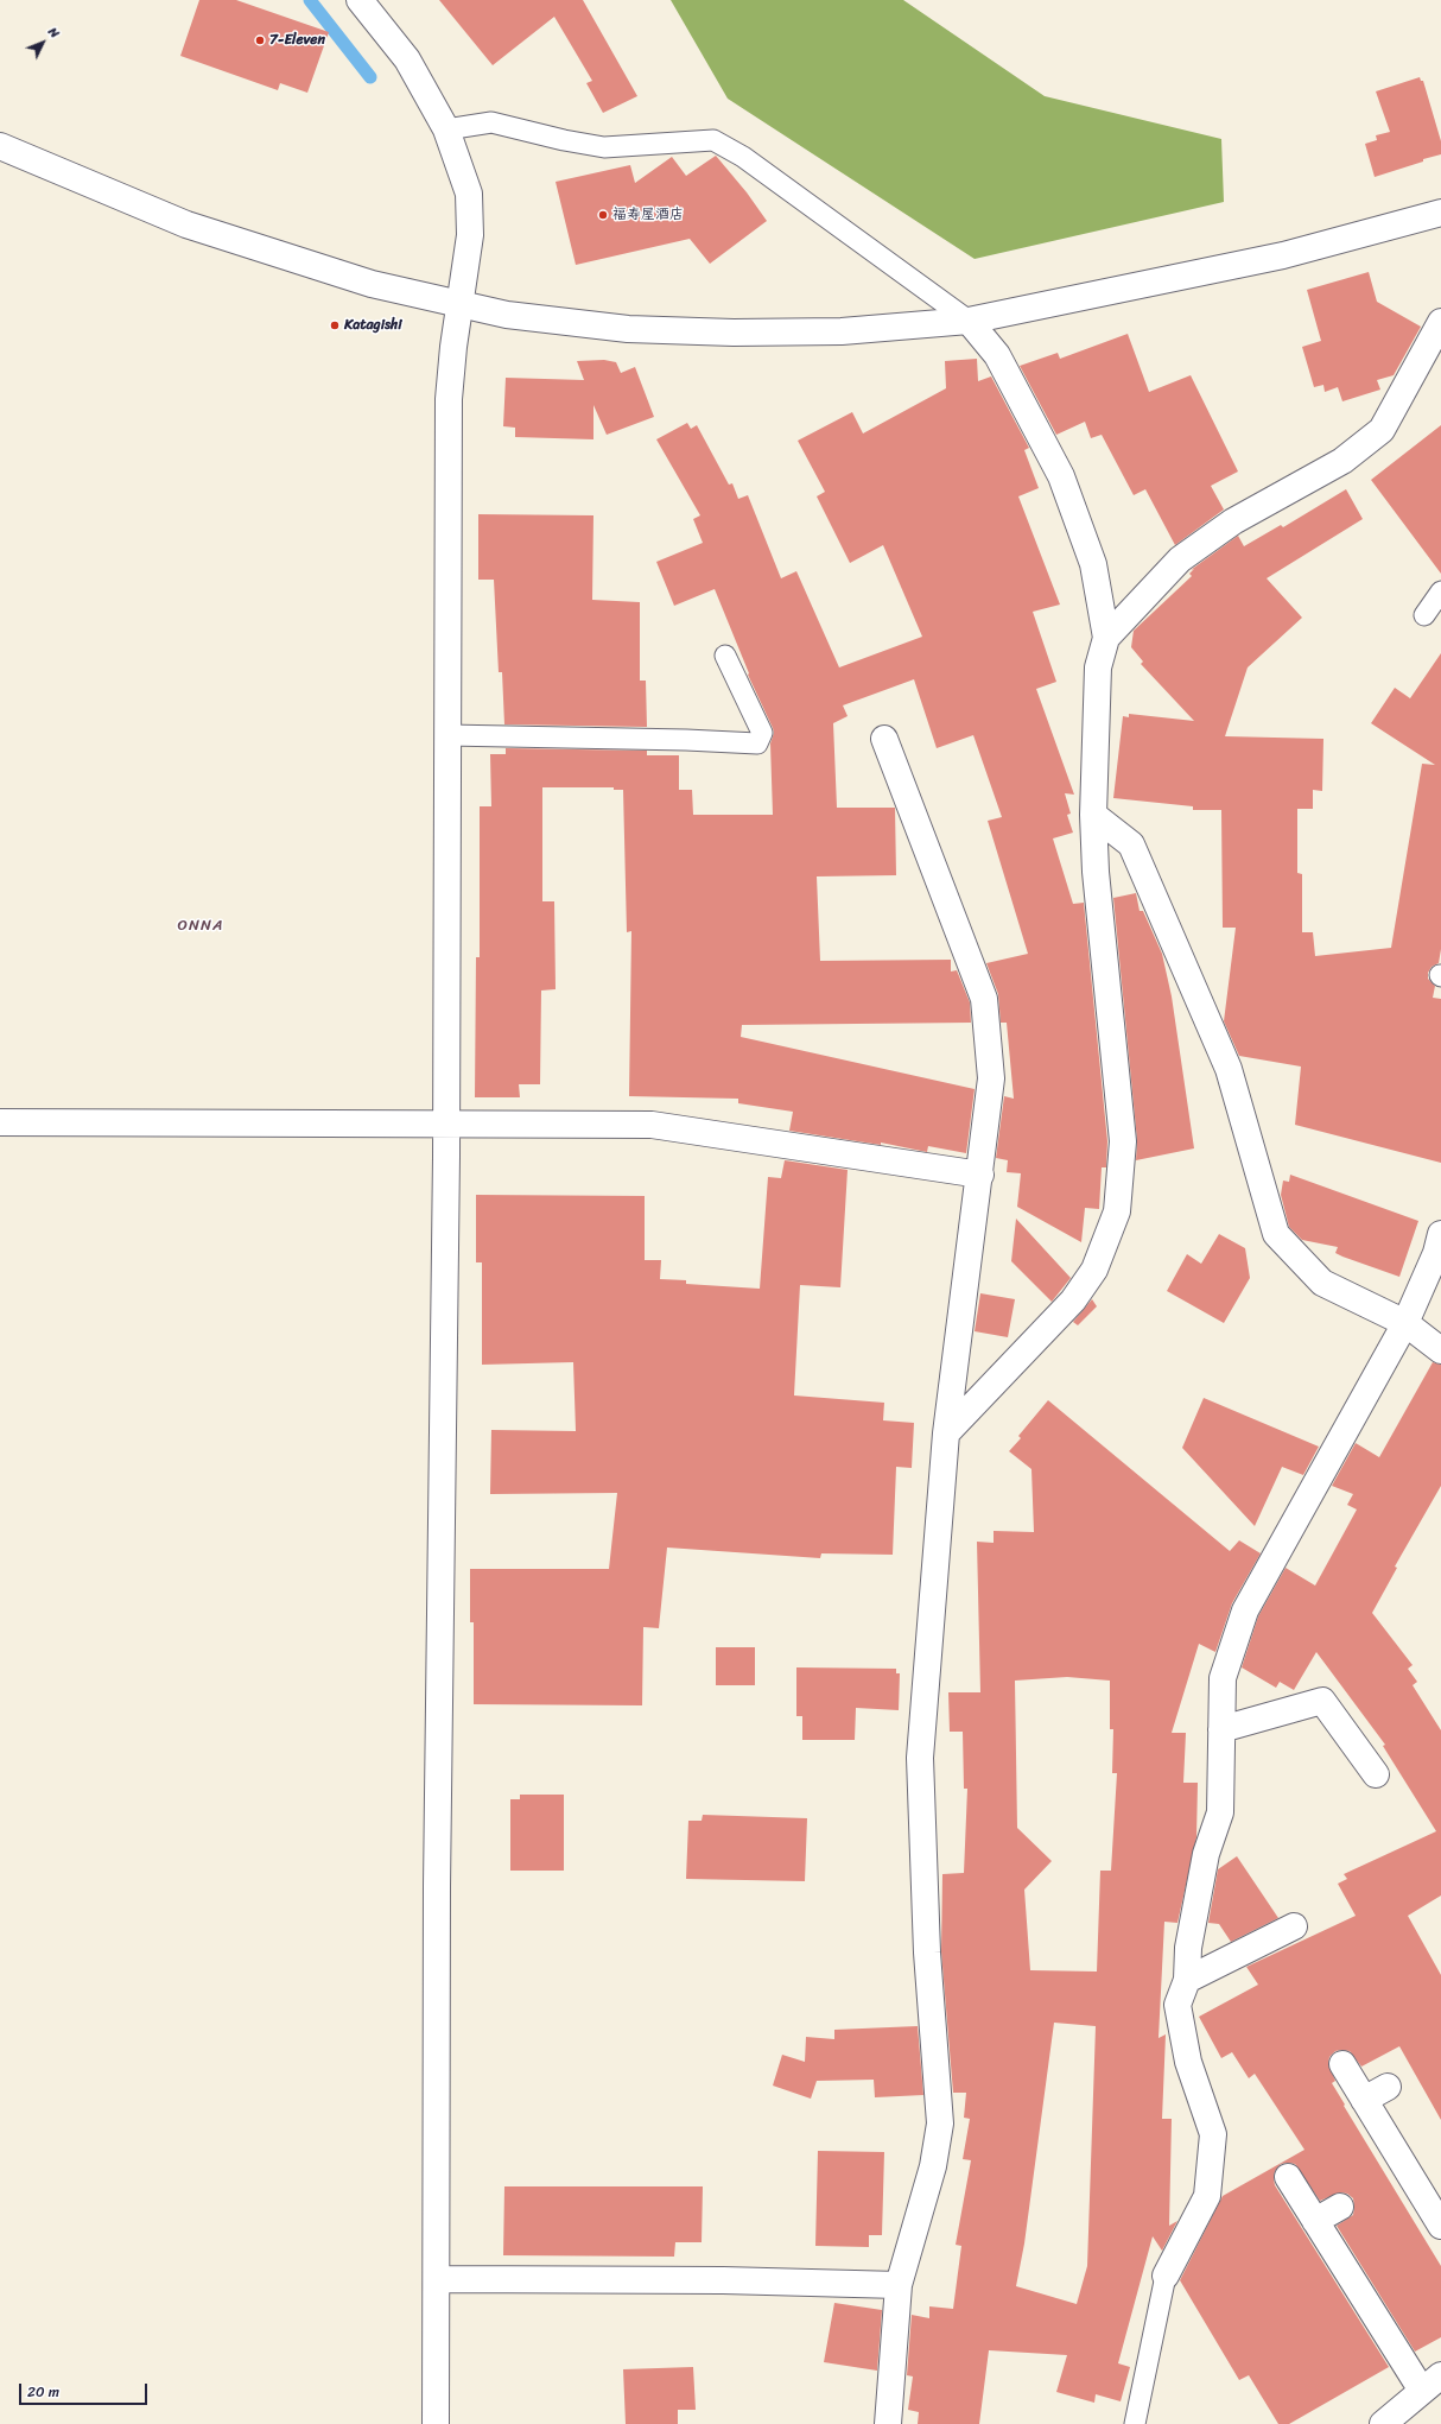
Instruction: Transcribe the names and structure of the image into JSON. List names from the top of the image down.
{
  "districts": ["ONNA"],
  "places": ["7-Eleven", "福寿屋酒店", "Katagishi"],
  "scale_bar": "20 m",
  "north": "top right"
}
